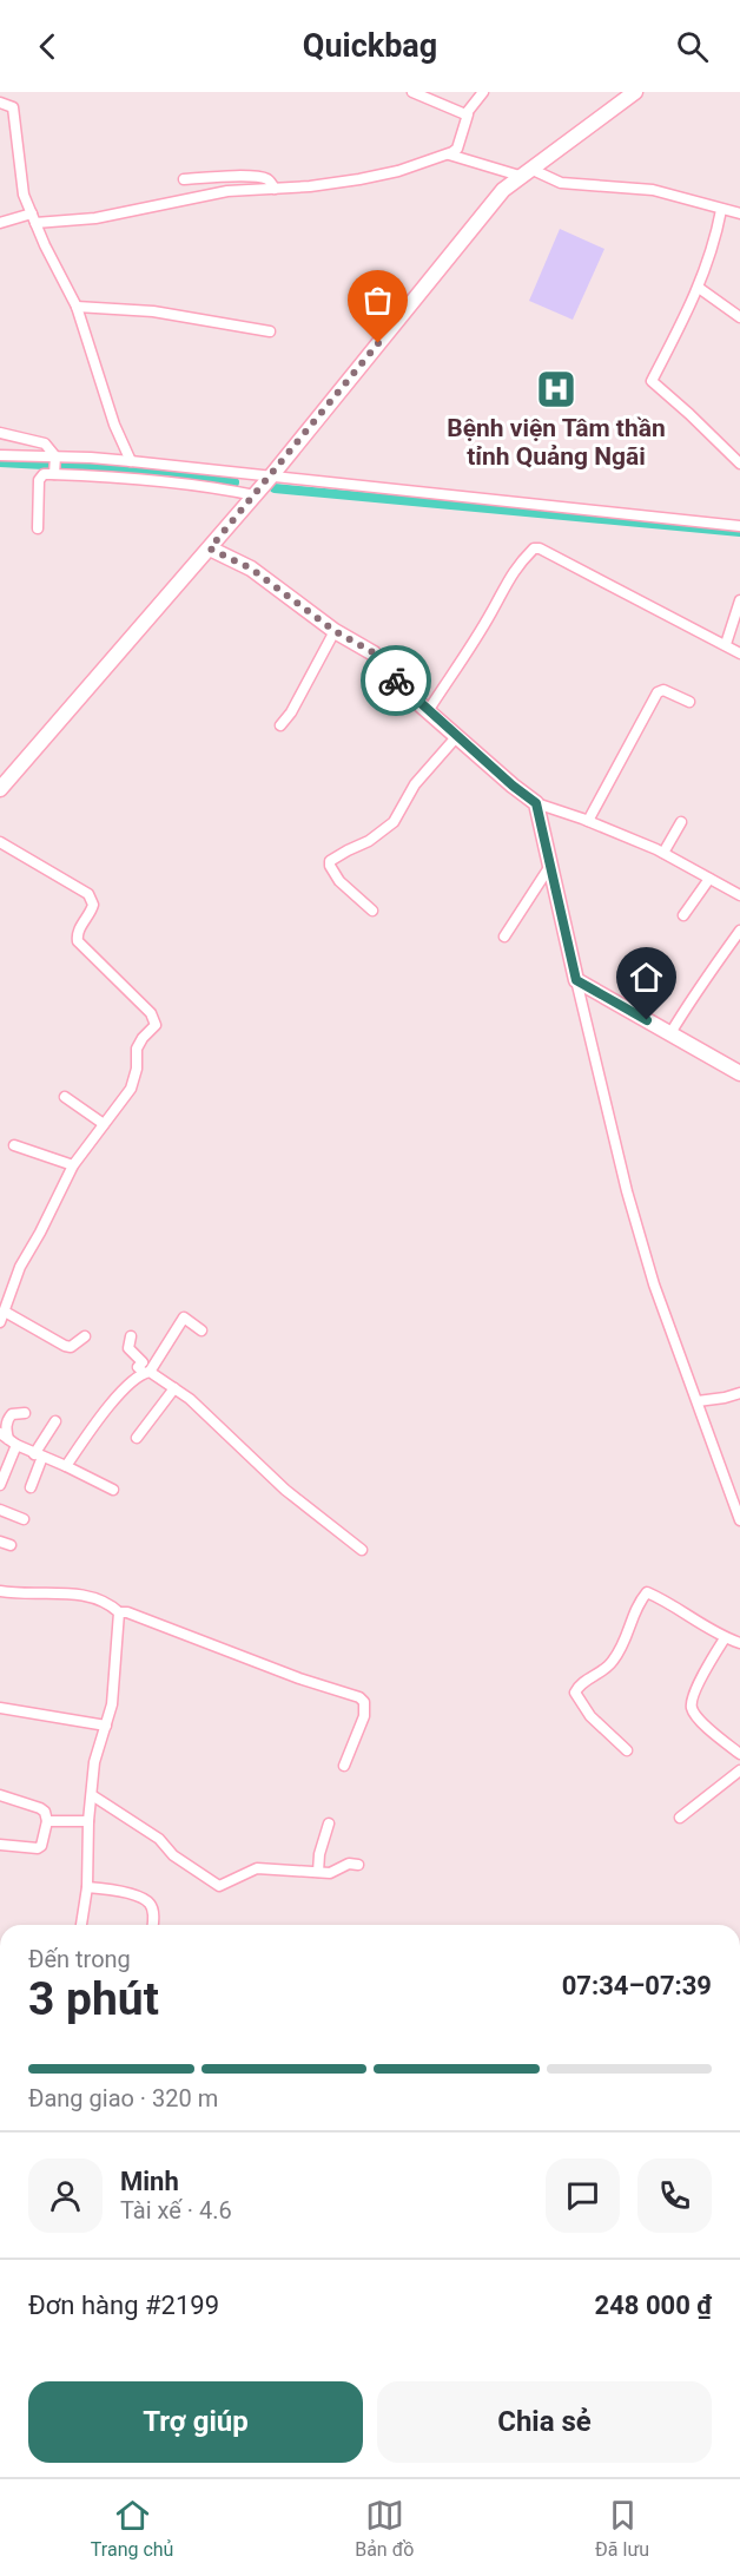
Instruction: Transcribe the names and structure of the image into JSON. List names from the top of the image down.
{
  "places": {
    "hospital": ["Bệnh viện Tâm thần tỉnh Quảng Ngãi"]
  },
  "page": {
    "header": "Quickbag",
    "heading": ["3 phút", "Đến trong", "07:34–07:39"],
    "panel": [
      "Minh",
      "Tài xế · 4.6",
      "Đơn hàng #2199",
      "248 000 ₫"
    ],
    "bar": "Đang giao · 320 m",
    "buttons": ["Trợ giúp", "Chia sẻ"],
    "tabs": ["Trang chủ", "Bản đồ", "Đã lưu"]
  }
}
